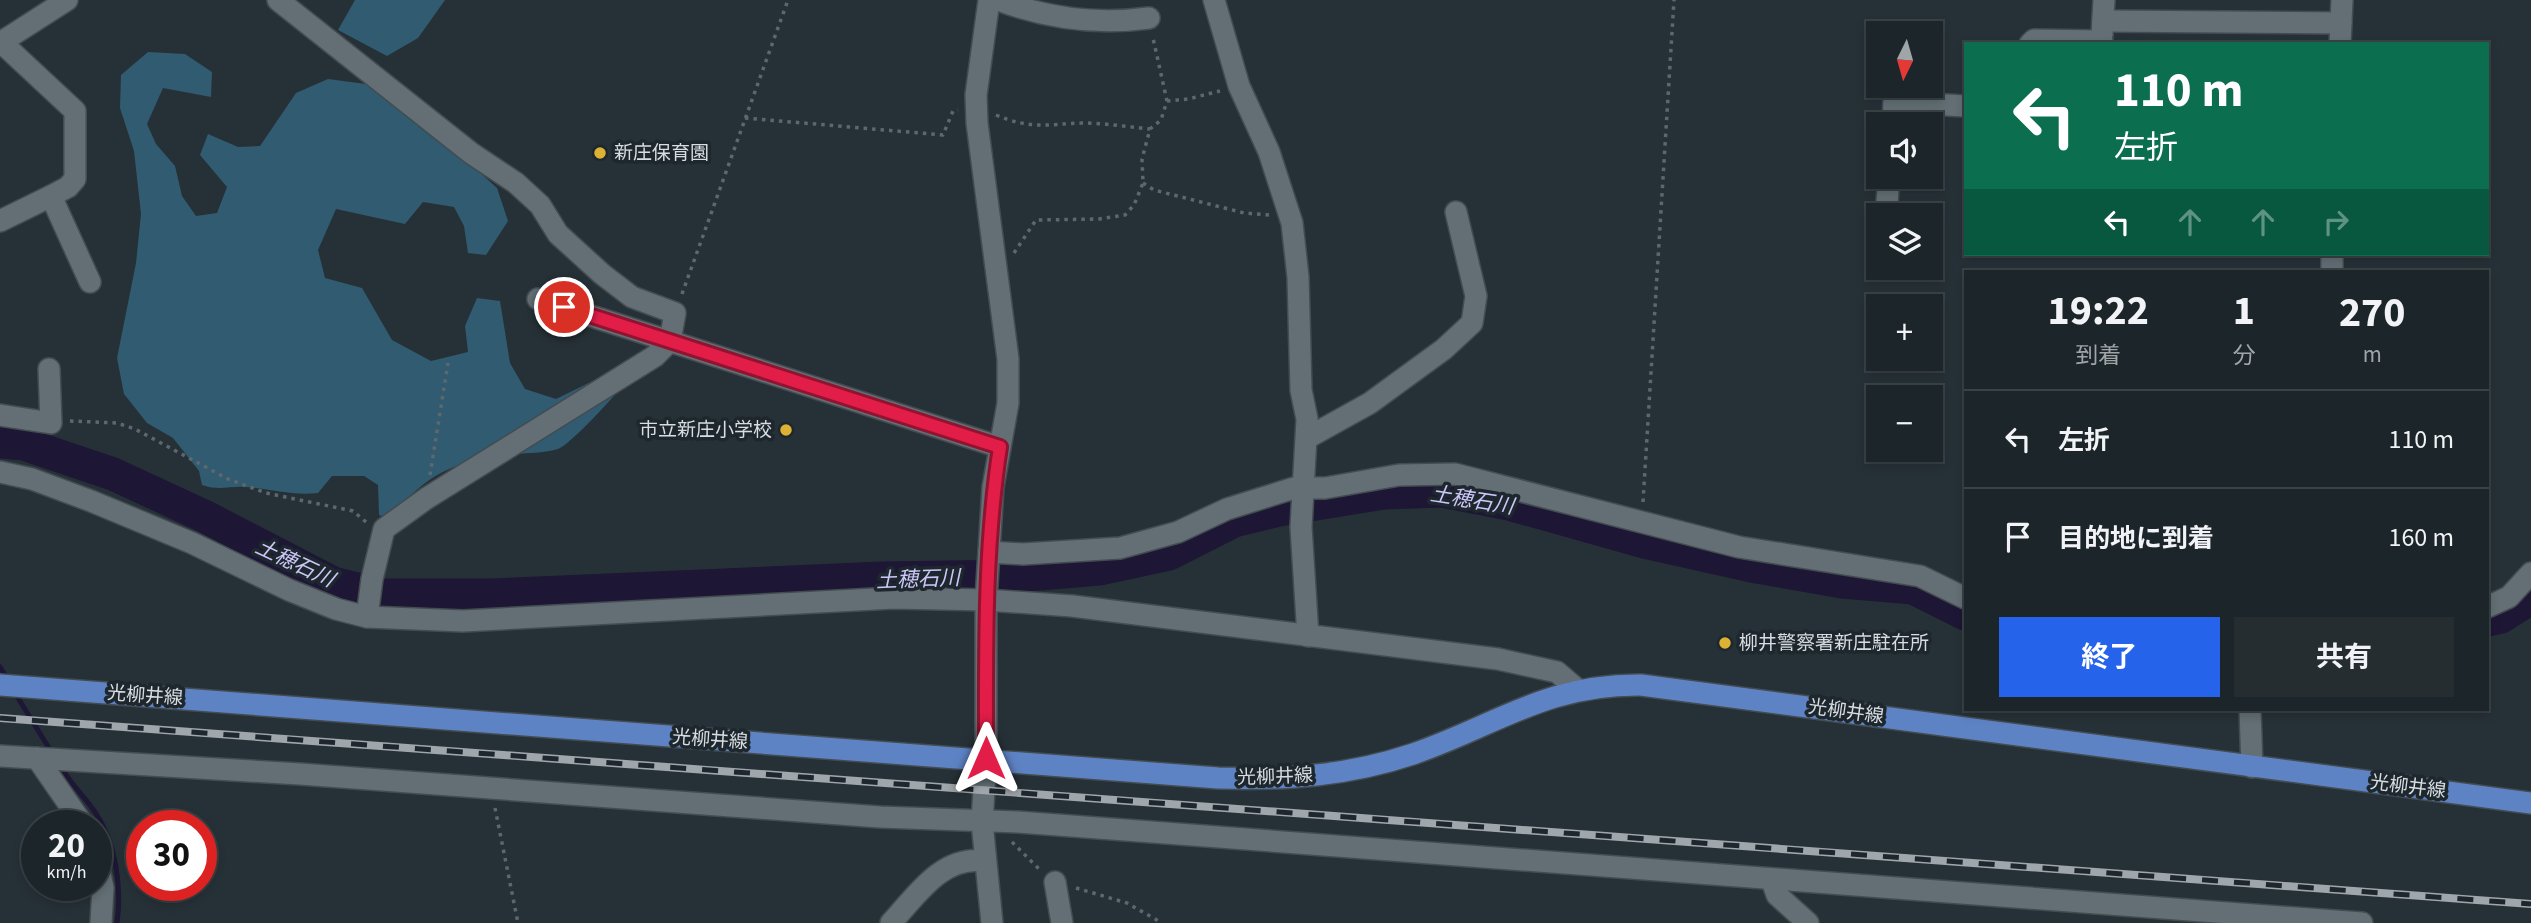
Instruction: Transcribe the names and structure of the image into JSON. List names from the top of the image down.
{
  "streets": {
    "main road": ["光柳井線"]
  },
  "water": ["土穂石川"],
  "places": ["新庄保育園", "市立新庄小学校", "柳井警察署新庄駐在所"],
  "north": "bottom",
  "page": {
    "map_buttons": ["+", "−"],
    "turn": ["110 m", "左折"],
    "eta": [
      "19:22",
      "到着",
      "1",
      "分",
      "270",
      "m"
    ],
    "list": [
      {
        "name": "左折",
        "value": "110 m"
      },
      {
        "name": "目的地に到着",
        "value": "160 m"
      }
    ],
    "buttons": ["終了", "共有"],
    "speed": "20 km/h",
    "limit": "30"
  }
}
